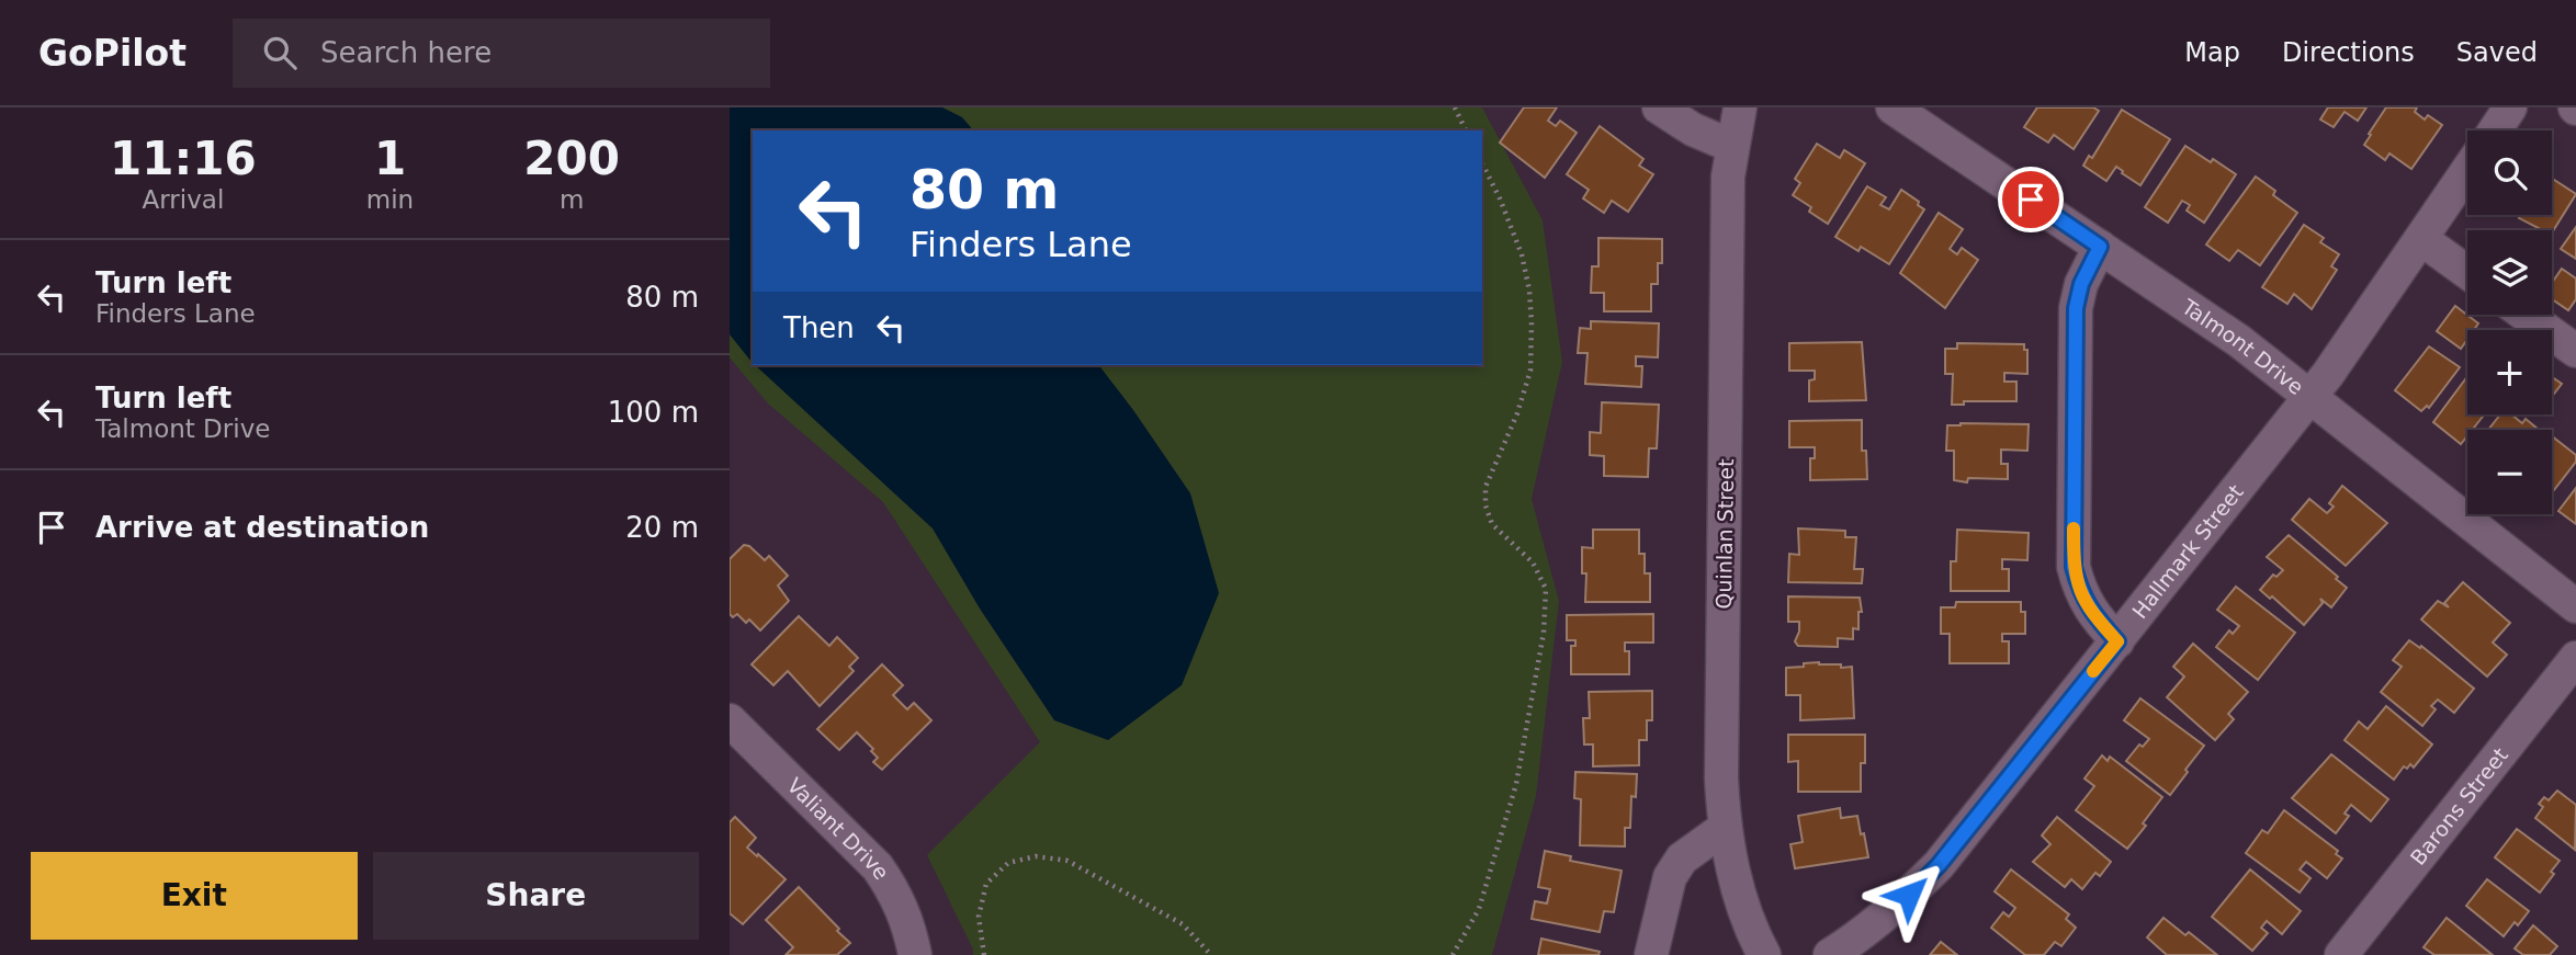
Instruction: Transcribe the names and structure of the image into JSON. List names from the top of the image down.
{
  "streets": {
    "street": [
      "Talmont Drive",
      "Quinlan Street",
      "Hallmark Street",
      "Barons Street",
      "Valiant Drive"
    ]
  },
  "crossings": [
    ["Talmont Drive", "Hallmark Street"]
  ],
  "page": {
    "header": "GoPilot",
    "search": "Search here",
    "nav": ["Map", "Directions", "Saved"],
    "eta": [
      "11:16",
      "Arrival",
      "1",
      "min",
      "200",
      "m"
    ],
    "map_buttons": ["+", "−"],
    "turn": ["80 m", "Finders Lane"],
    "list": [
      {
        "name": "Turn left",
        "note": "Finders Lane",
        "value": "80 m"
      },
      {
        "name": "Turn left",
        "note": "Talmont Drive",
        "value": "100 m"
      },
      {
        "name": "Arrive at destination",
        "value": "20 m"
      }
    ],
    "then": "Then",
    "buttons": ["Exit", "Share"]
  }
}
